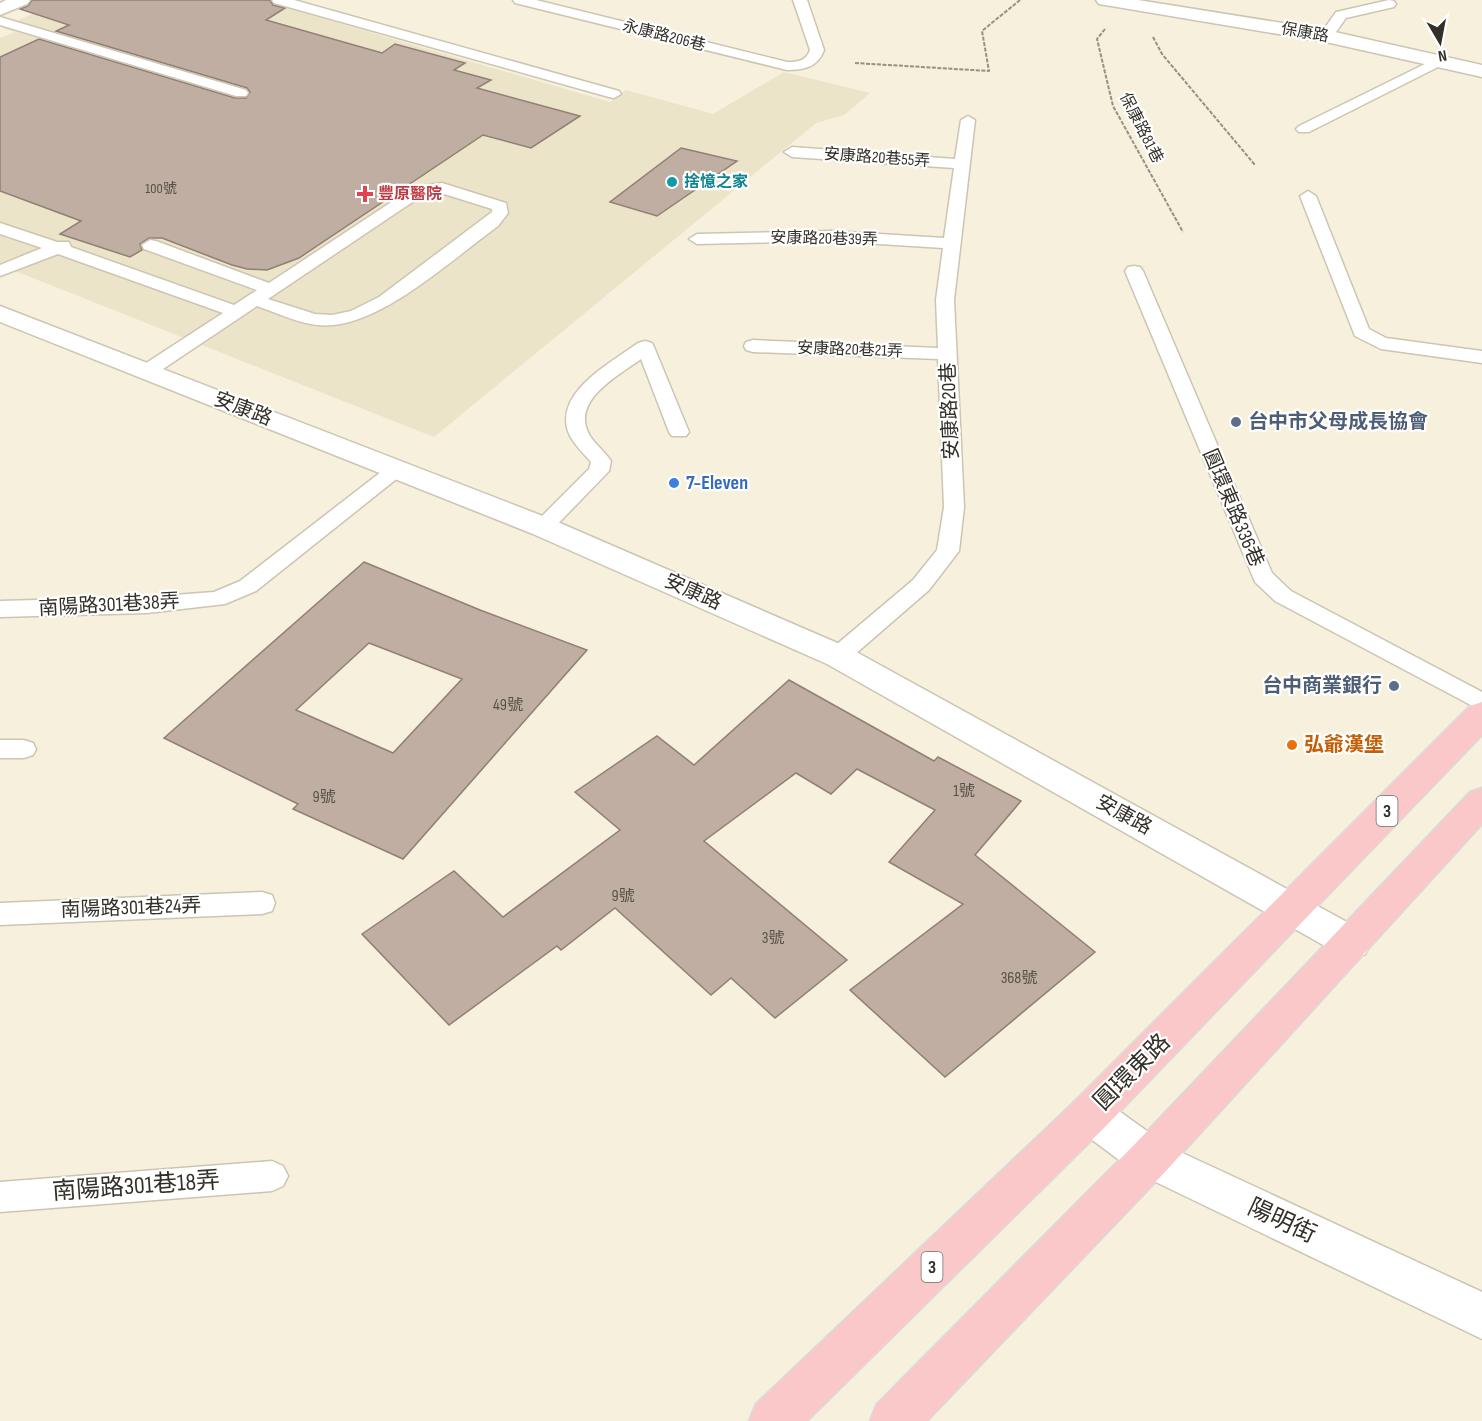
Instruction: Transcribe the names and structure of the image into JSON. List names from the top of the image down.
{
  "streets": {
    "main road": ["3", "圓環東路"],
    "street": ["保康路", "安康路", "陽明街"],
    "lane": [
      "永康路206巷",
      "安康路20巷55弄",
      "安康路20巷39弄",
      "安康路20巷21弄",
      "安康路20巷",
      "圓環東路336巷",
      "南陽路301巷38弄",
      "南陽路301巷24弄",
      "南陽路301巷18弄"
    ],
    "path": ["保康路81巷"]
  },
  "crossings": [
    ["保康路", "保康路81巷"],
    ["安康路20巷55弄", "安康路20巷"],
    ["安康路20巷39弄", "安康路20巷"],
    ["安康路20巷21弄", "安康路20巷"],
    ["安康路", "安康路20巷"],
    ["安康路", "南陽路301巷38弄"],
    ["安康路", "圓環東路"],
    ["圓環東路", "陽明街"]
  ],
  "places": {
    "other": [
      "捨憶之家",
      "台中市父母成長協會",
      "7-Eleven",
      "台中商業銀行",
      "弘爺漢堡"
    ],
    "health": ["豐原醫院"]
  },
  "house_numbers": [
    "100號",
    "49號",
    "1號",
    "9號",
    "9號",
    "3號",
    "368號"
  ],
  "north": "bottom"
}
